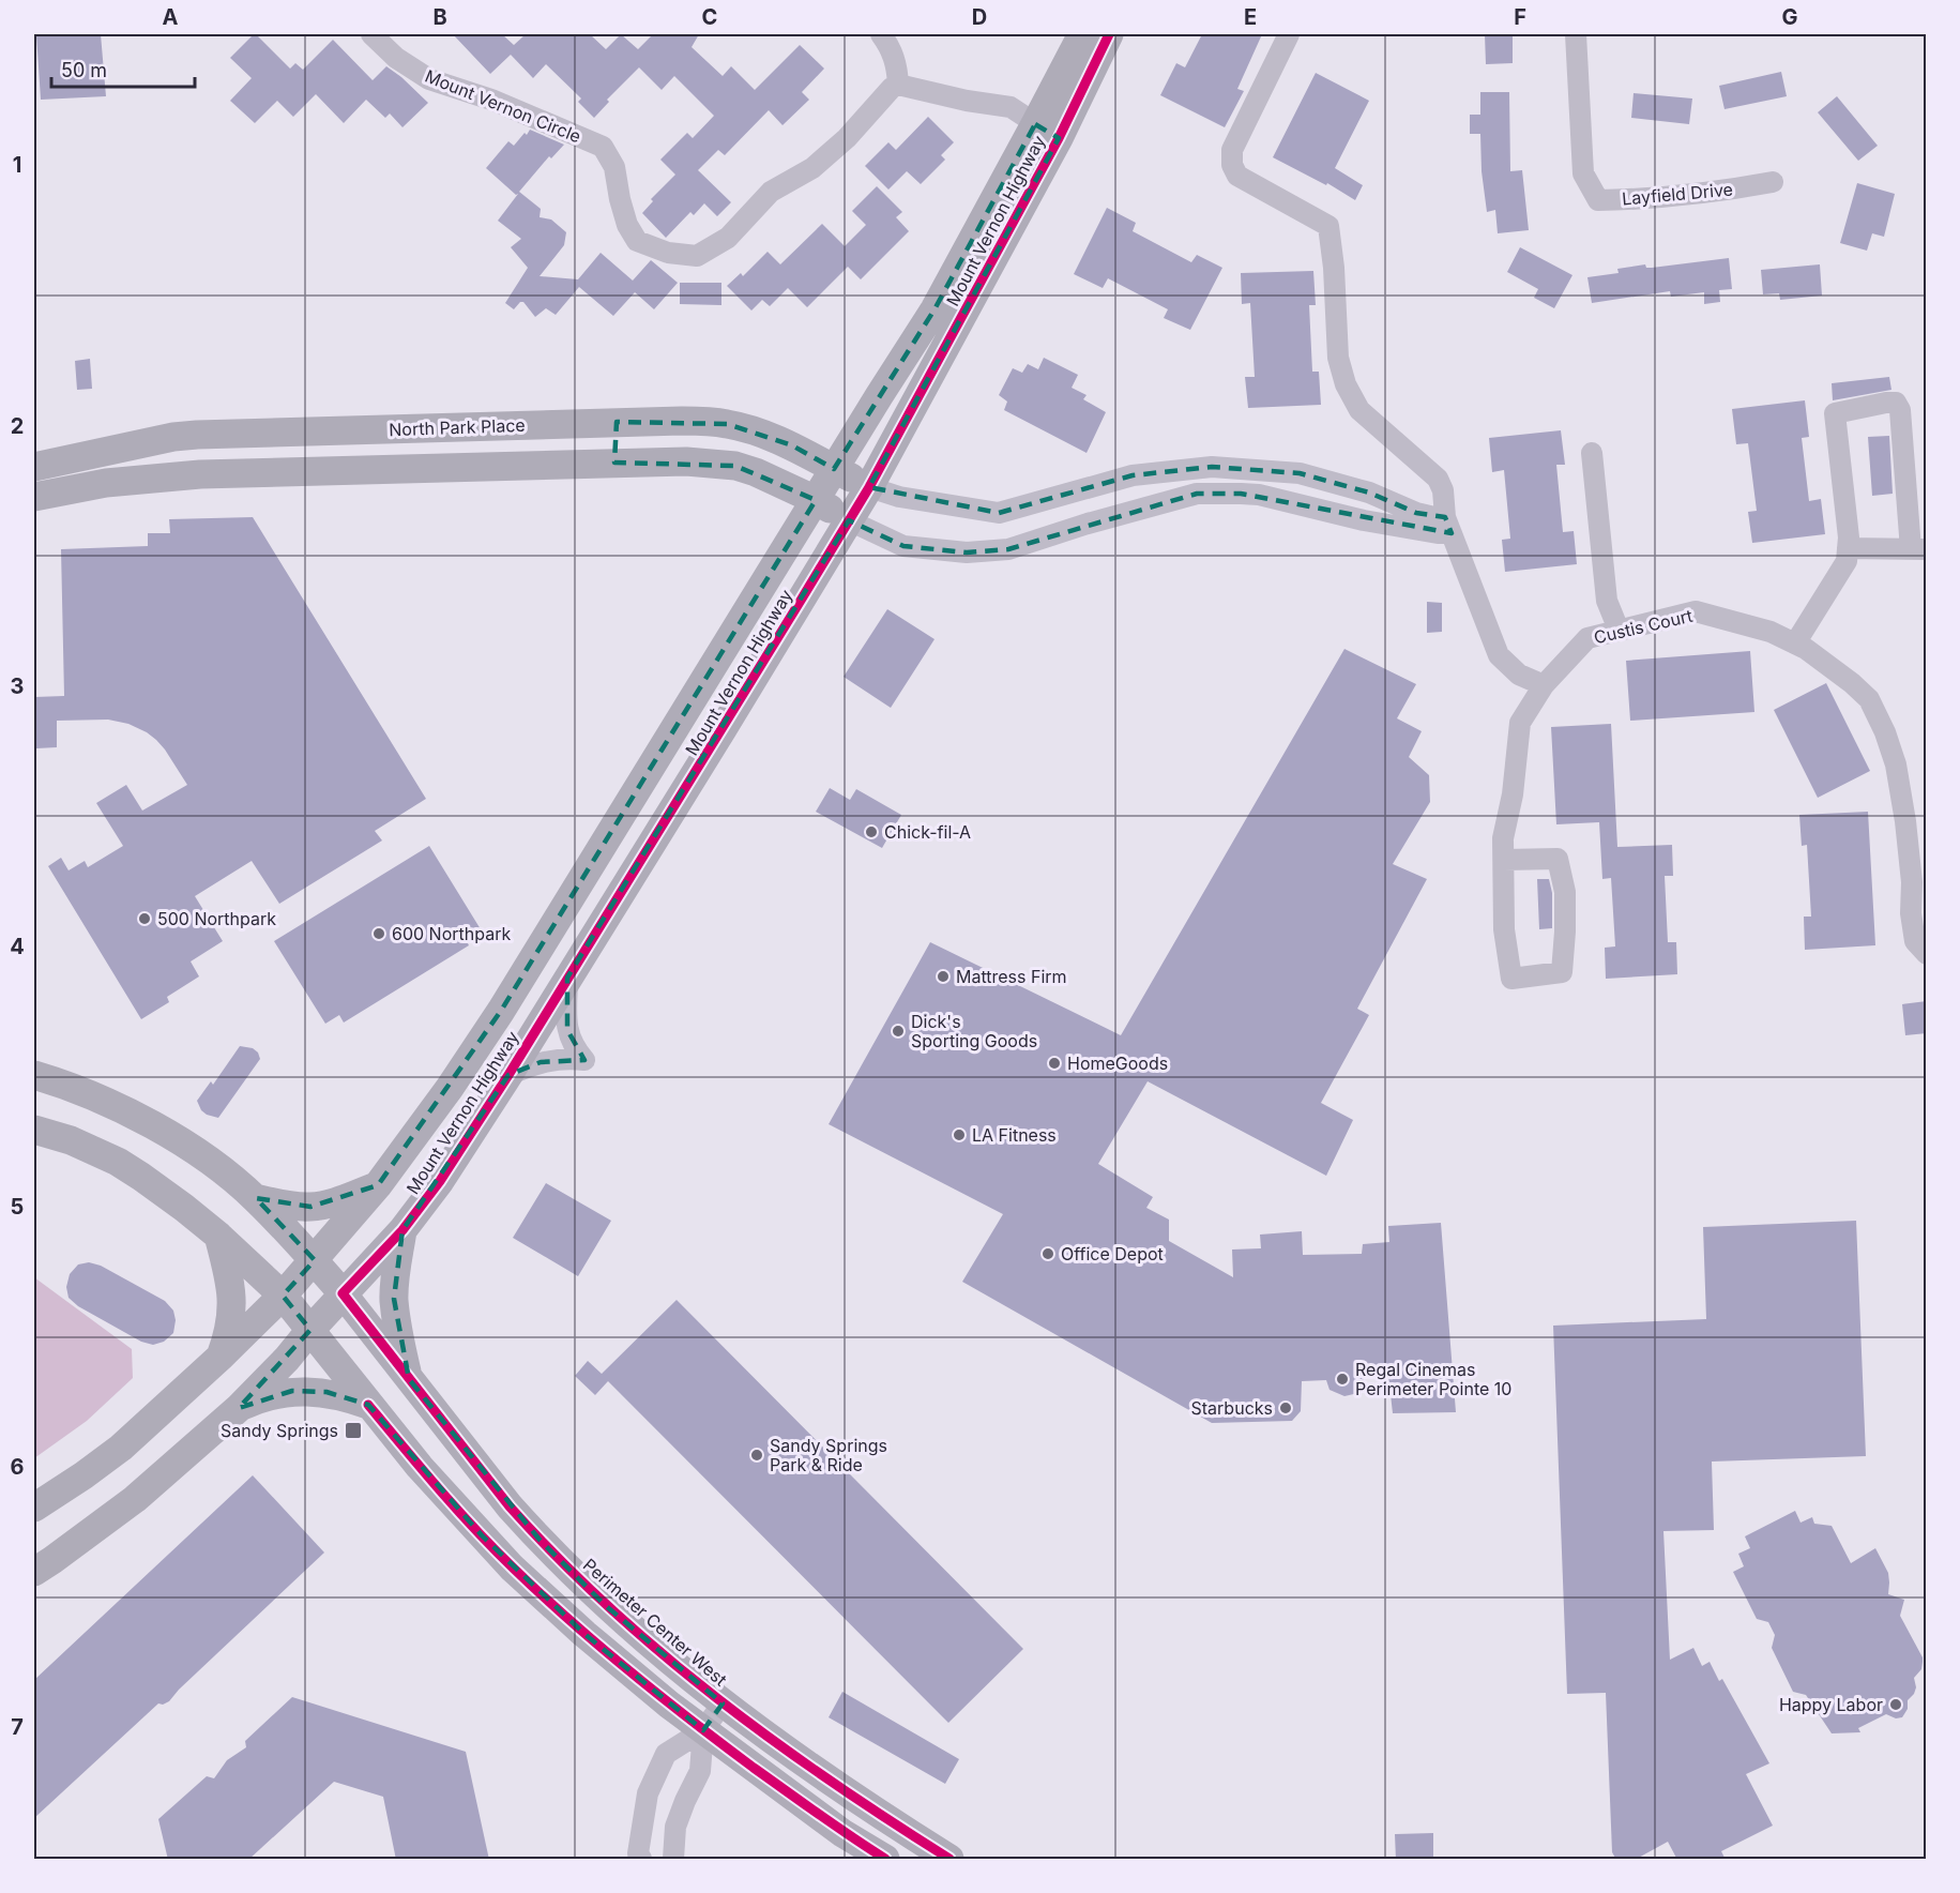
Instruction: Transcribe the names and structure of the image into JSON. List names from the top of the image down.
{
  "streets": {
    "street": [
      "Mount Vernon Circle",
      "Layfield Drive",
      "Mount Vernon Highway",
      "North Park Place",
      "Custis Court",
      "Perimeter Center West"
    ]
  },
  "crossings": [
    ["Mount Vernon Highway", "North Park Place"],
    ["Mount Vernon Highway", "Perimeter Center West"]
  ],
  "places": {
    "other": [
      "Chick-fil-A",
      "500 Northpark",
      "600 Northpark",
      "Mattress Firm",
      "Dick's Sporting Goods",
      "HomeGoods",
      "LA Fitness",
      "Office Depot",
      "Regal Cinemas Perimeter Pointe 10",
      "Starbucks",
      "Sandy Springs Park & Ride",
      "Happy Labor"
    ],
    "transit": ["Sandy Springs"]
  },
  "scale_bar": "50 m",
  "grid": {
    "columns": [
      "A",
      "B",
      "C",
      "D",
      "E",
      "F",
      "G"
    ],
    "rows": [
      "1",
      "2",
      "3",
      "4",
      "5",
      "6",
      "7"
    ]
  }
}
